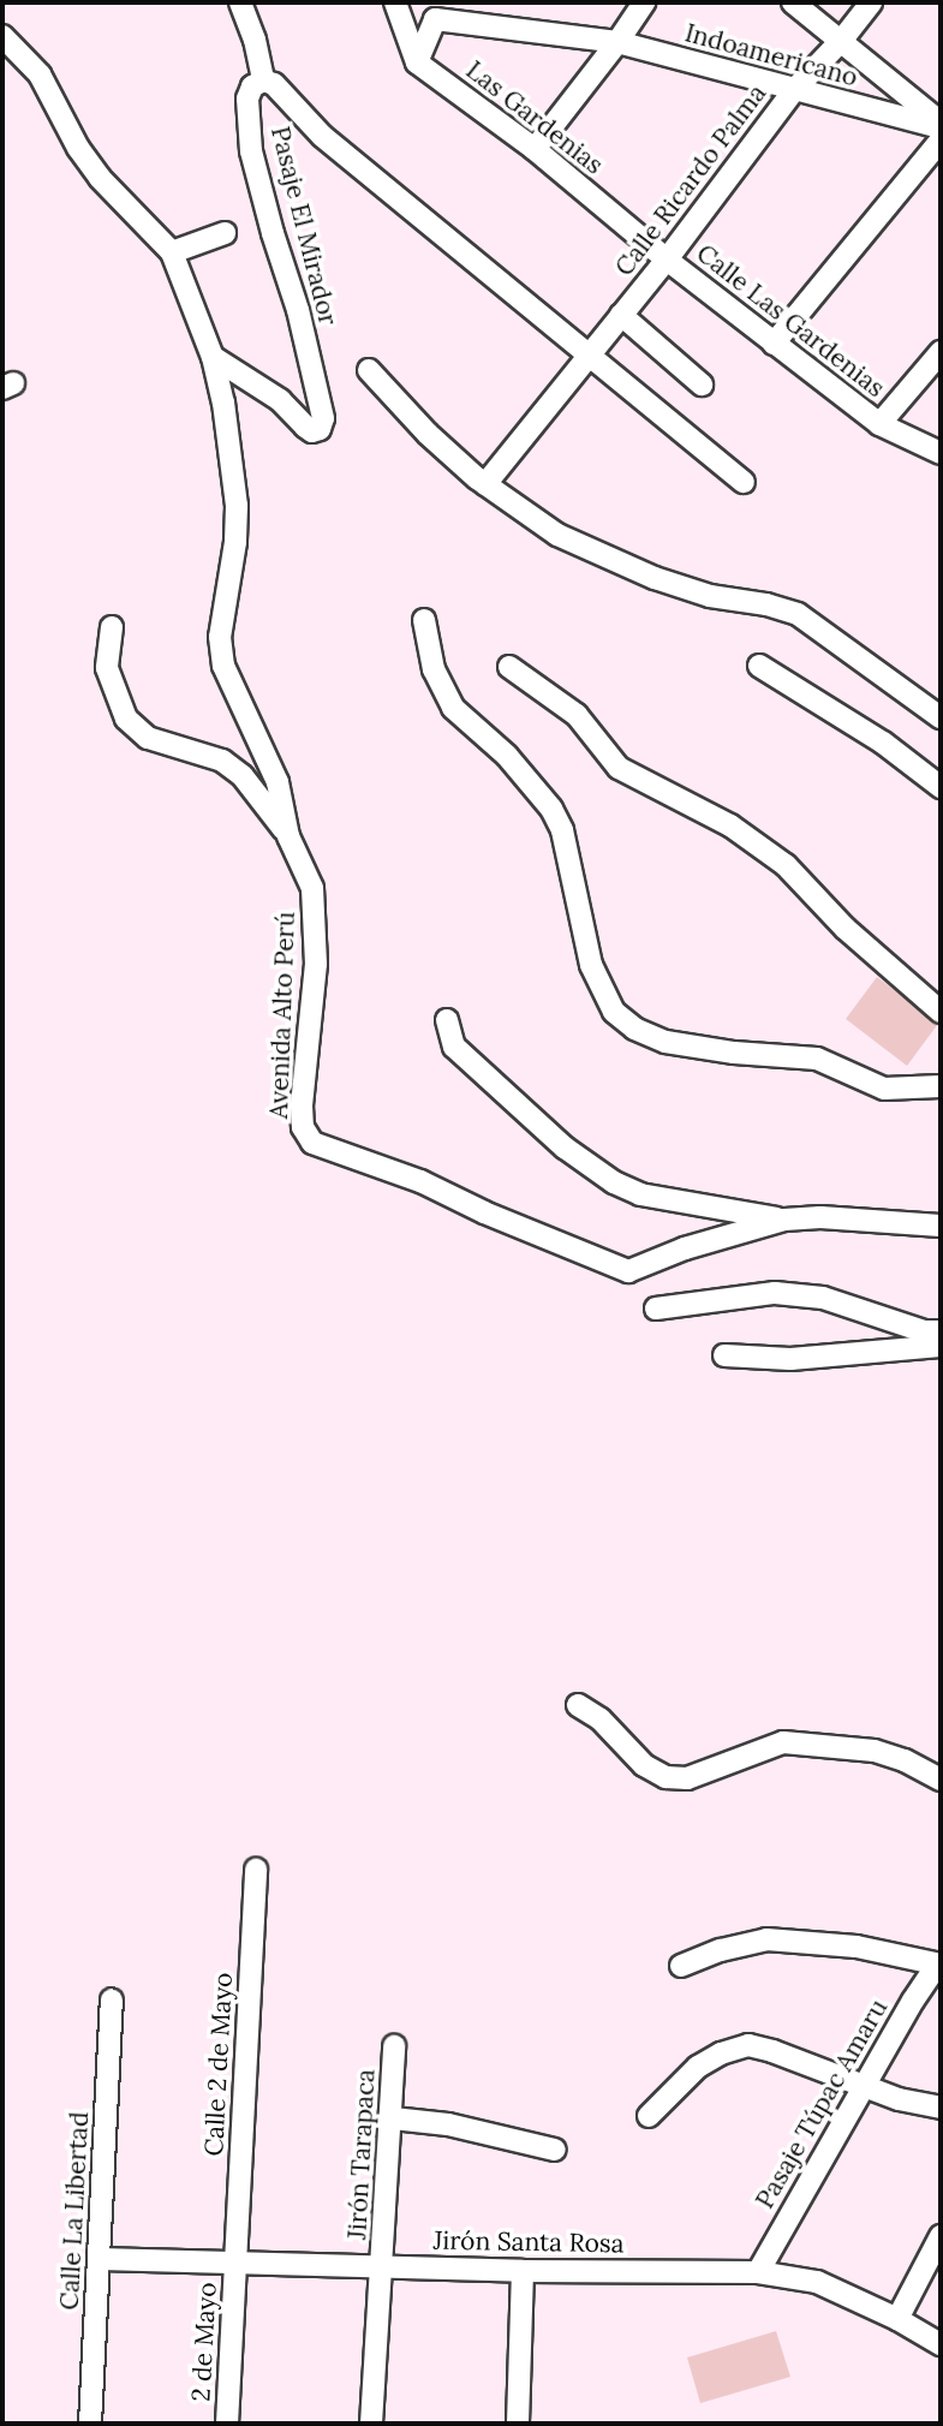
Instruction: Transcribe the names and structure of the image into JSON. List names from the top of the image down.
{
  "streets": {
    "street": [
      "Indoamericano",
      "Las Gardenias",
      "Calle Ricardo Palma",
      "Pasaje El Mirador",
      "Calle Las Gardenias",
      "Avenida Alto Perú",
      "Calle 2 de Mayo",
      "Pasaje Túpac Amaru",
      "Jirón Tarapaca",
      "Calle La Libertad",
      "Jirón Santa Rosa",
      "2 de Mayo"
    ]
  },
  "crossings": [
    ["Indoamericano", "Las Gardenias"],
    ["Indoamericano", "Calle Ricardo Palma"],
    ["Las Gardenias", "Calle Ricardo Palma"],
    ["Las Gardenias", "Calle Las Gardenias"],
    ["Calle Ricardo Palma", "Pasaje El Mirador"],
    ["Calle Ricardo Palma", "Calle Las Gardenias"],
    ["Pasaje El Mirador", "Avenida Alto Perú"],
    ["Calle 2 de Mayo", "Jirón Santa Rosa"],
    ["Calle 2 de Mayo", "2 de Mayo"],
    ["Pasaje Túpac Amaru", "Jirón Santa Rosa"],
    ["Jirón Tarapaca", "Jirón Santa Rosa"],
    ["Calle La Libertad", "Jirón Santa Rosa"],
    ["Jirón Santa Rosa", "2 de Mayo"]
  ]
}
